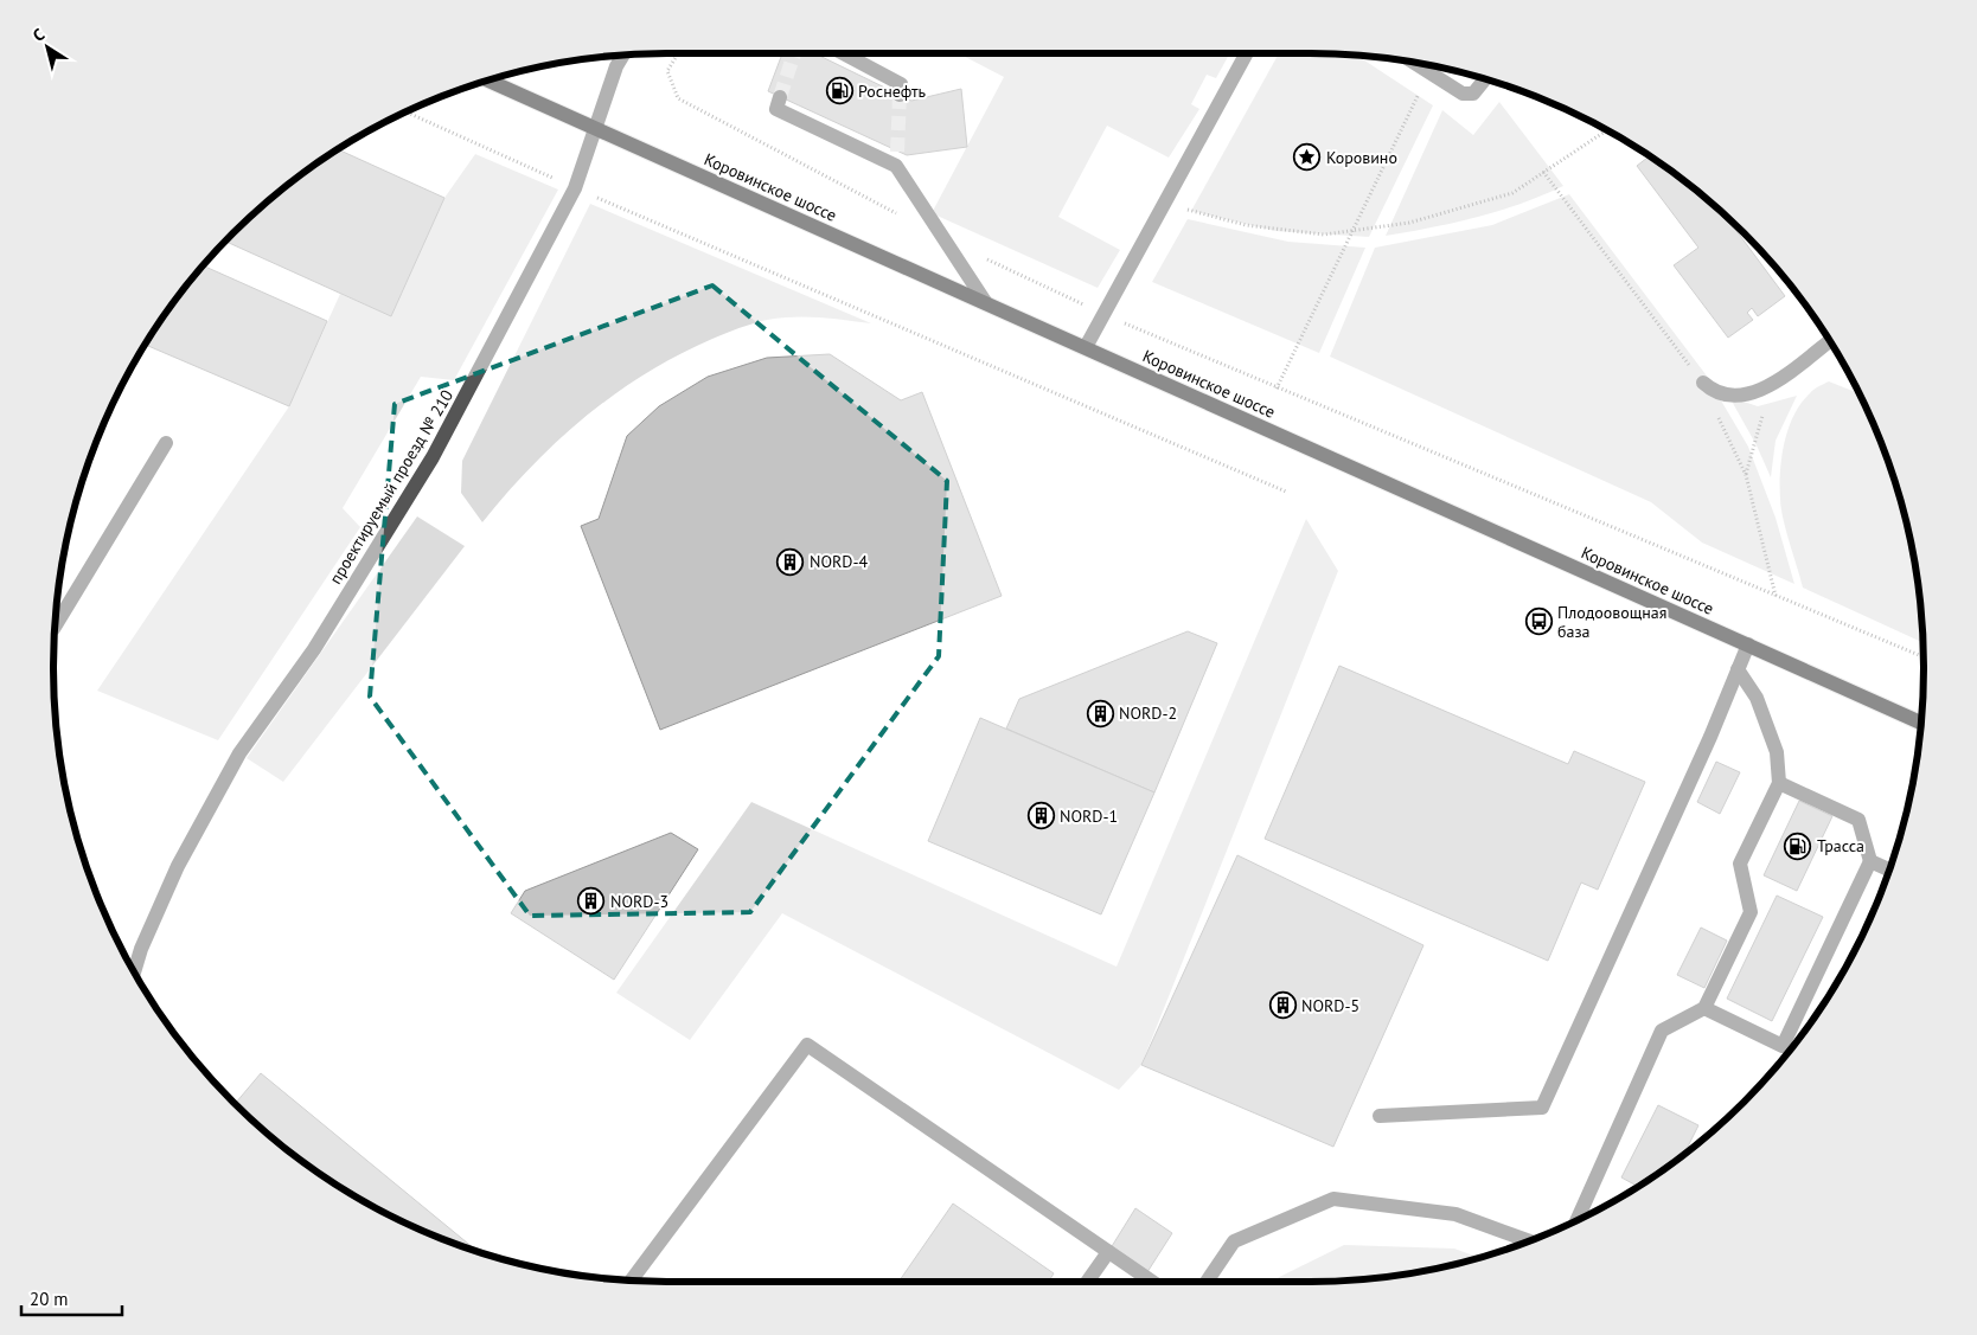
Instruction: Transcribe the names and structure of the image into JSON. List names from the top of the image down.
{
  "streets": {
    "main road": ["Коровинское шоссе"],
    "street": ["проектируемый проезд № 210"]
  },
  "crossings": [
    ["Коровинское шоссе", "проектируемый проезд № 210"]
  ],
  "places": {
    "fuel station": ["Роснефть", "Трасса"],
    "place": ["Коровино"],
    "building": [
      "NORD-4",
      "NORD-2",
      "NORD-1",
      "NORD-3",
      "NORD-5"
    ],
    "bus stop": ["Плодоовощная база"]
  },
  "scale_bar": "20 m",
  "north": "top left"
}
